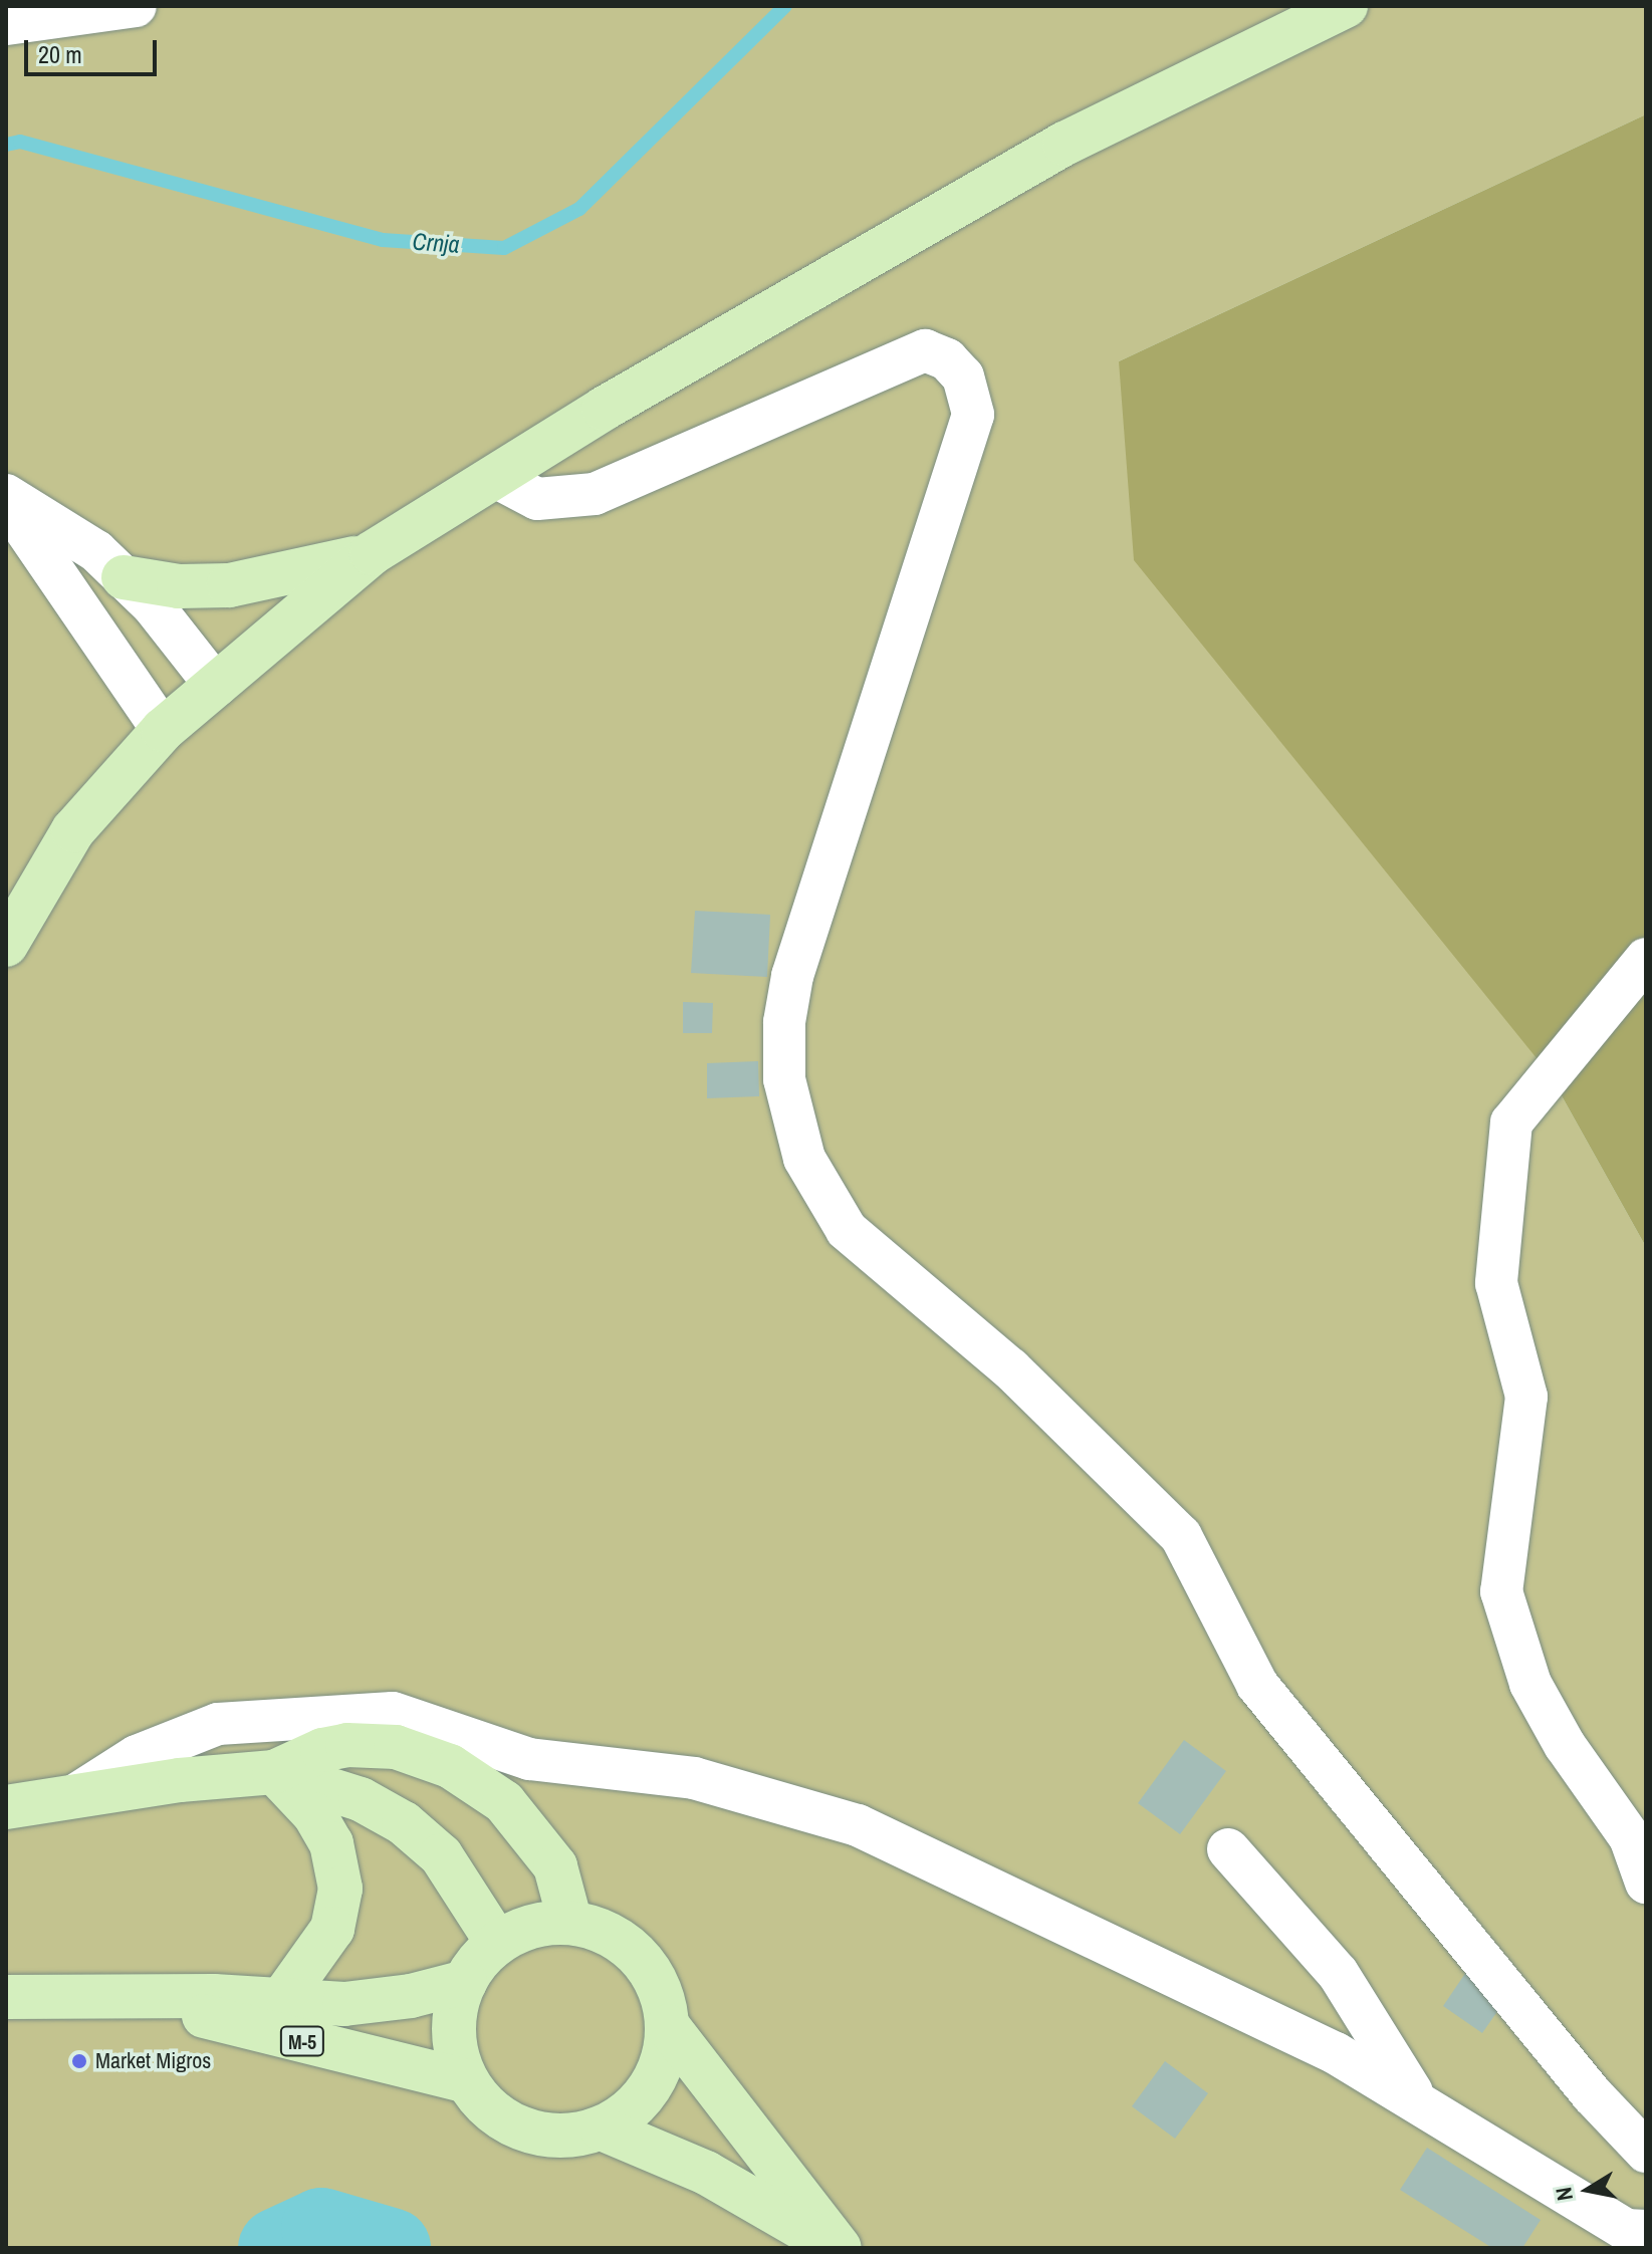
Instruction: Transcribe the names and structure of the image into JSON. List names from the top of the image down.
{
  "streets": {
    "main road": ["M-5"]
  },
  "water": ["Crnja"],
  "places": ["Market Migros"],
  "scale_bar": "20 m",
  "north": "left"
}
